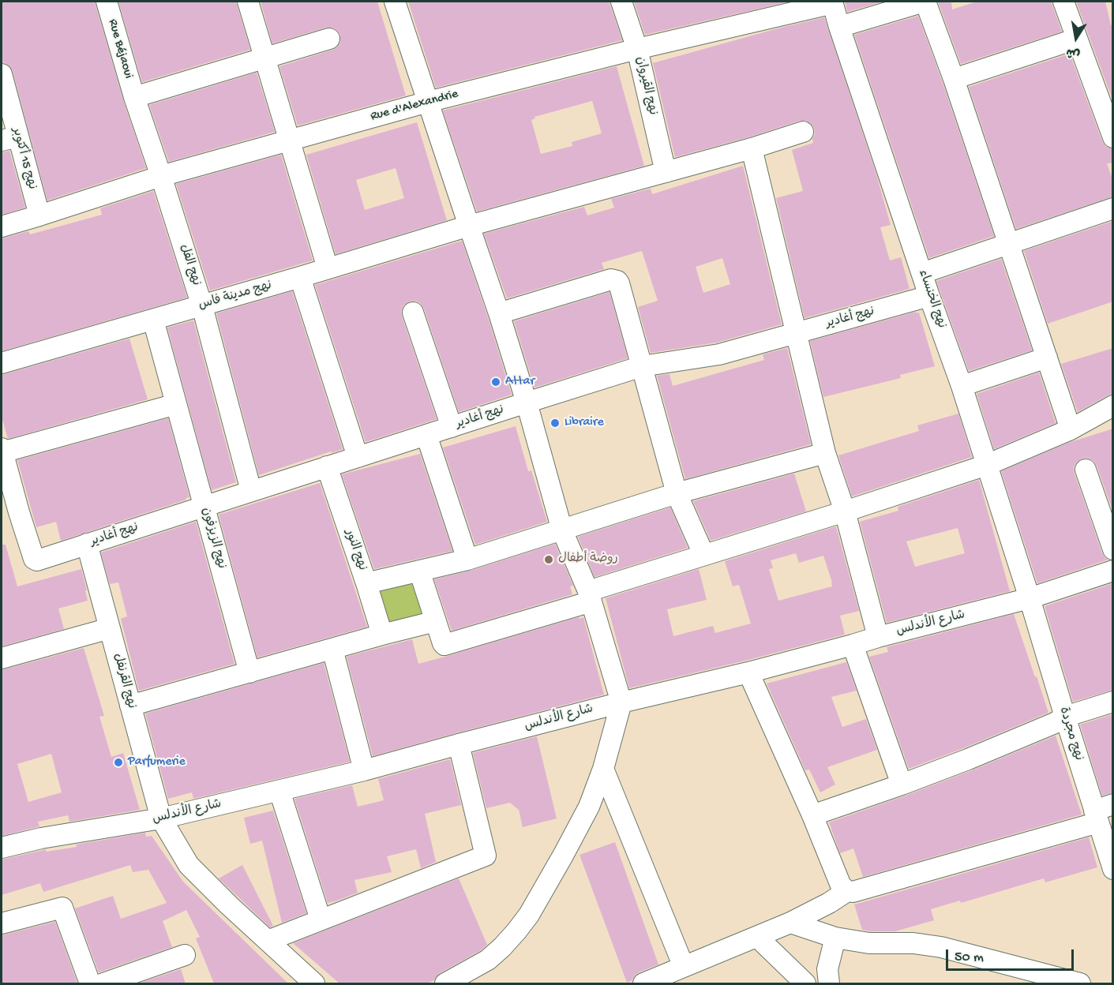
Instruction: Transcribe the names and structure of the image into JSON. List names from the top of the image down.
{
  "streets": {
    "street": [
      "Rue Béjaoui",
      "نهج القيروان",
      "Rue d'Alexandrie",
      "نهج 15 أكتوبر",
      "نهج الفل",
      "نهج مدينة فاس",
      "نهج الخنساء",
      "نهج أغادير",
      "نهج الزيزفون",
      "نهج النور",
      "شارع الأندلس",
      "نهج القرنفل",
      "نهج مجردة"
    ]
  },
  "crossings": [
    ["Rue Béjaoui", "نهج الفل"],
    ["نهج القيروان", "Rue d'Alexandrie"],
    ["نهج القيروان", "نهج مدينة فاس"],
    ["Rue d'Alexandrie", "نهج 15 أكتوبر"],
    ["Rue d'Alexandrie", "نهج الفل"],
    ["Rue d'Alexandrie", "نهج الخنساء"],
    ["نهج الفل", "نهج مدينة فاس"],
    ["نهج الفل", "نهج أغادير"],
    ["نهج مدينة فاس", "نهج الزيزفون"],
    ["نهج الخنساء", "نهج أغادير"],
    ["نهج الخنساء", "شارع الأندلس"],
    ["نهج الخنساء", "نهج مجردة"],
    ["نهج أغادير", "نهج الزيزفون"],
    ["نهج أغادير", "نهج النور"],
    ["نهج أغادير", "نهج القرنفل"],
    ["شارع الأندلس", "نهج القرنفل"],
    ["شارع الأندلس", "نهج مجردة"]
  ],
  "places": [
    "Attar",
    "Libraire",
    "روضة أطفال",
    "Parfumerie"
  ],
  "scale_bar": "50 m",
  "north": "bottom"
}
